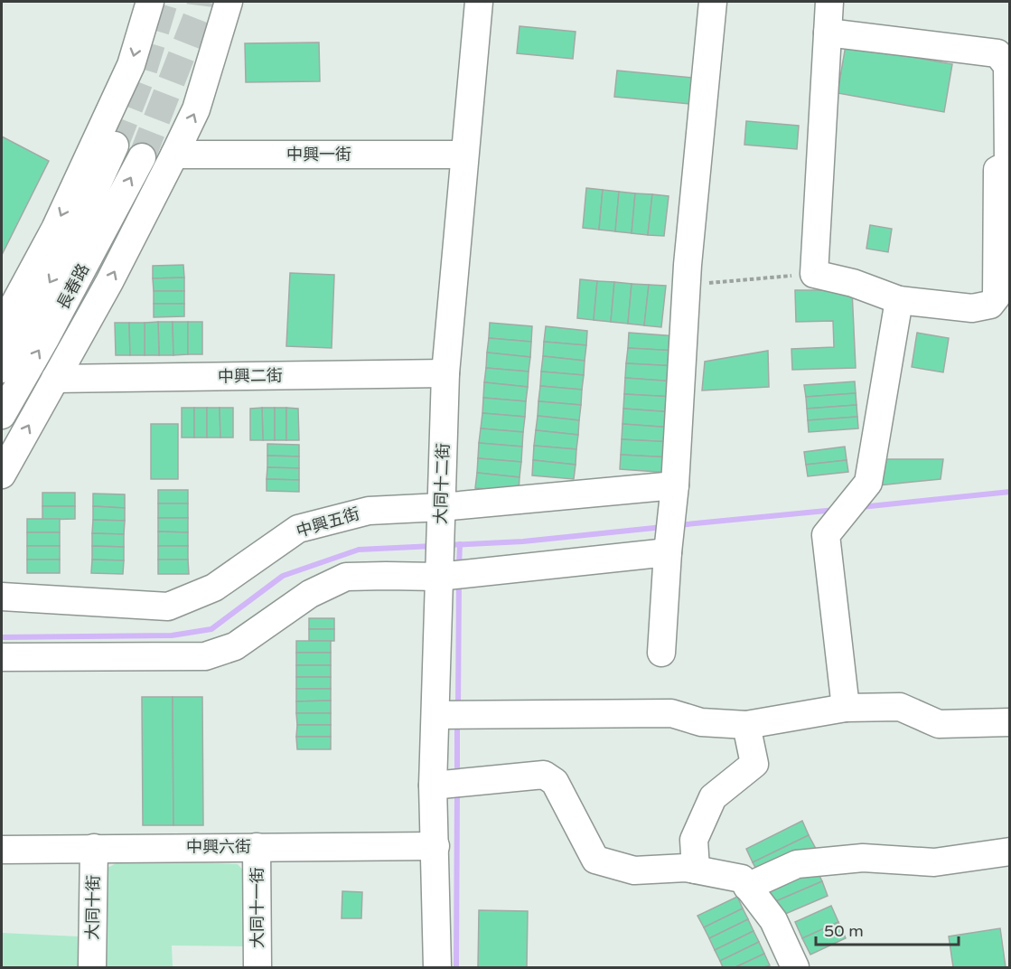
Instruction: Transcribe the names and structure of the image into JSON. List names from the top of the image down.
{
  "streets": {
    "street": [
      "中興一街",
      "長春路",
      "中興二街",
      "大同十二街",
      "中興五街",
      "中興六街",
      "大同十街",
      "大同十一街"
    ]
  },
  "crossings": [
    ["中興一街", "大同十二街"],
    ["中興二街", "大同十二街"],
    ["大同十二街", "中興五街"],
    ["大同十二街", "中興六街"],
    ["中興六街", "大同十街"],
    ["中興六街", "大同十一街"]
  ],
  "scale_bar": "50 m"
}
